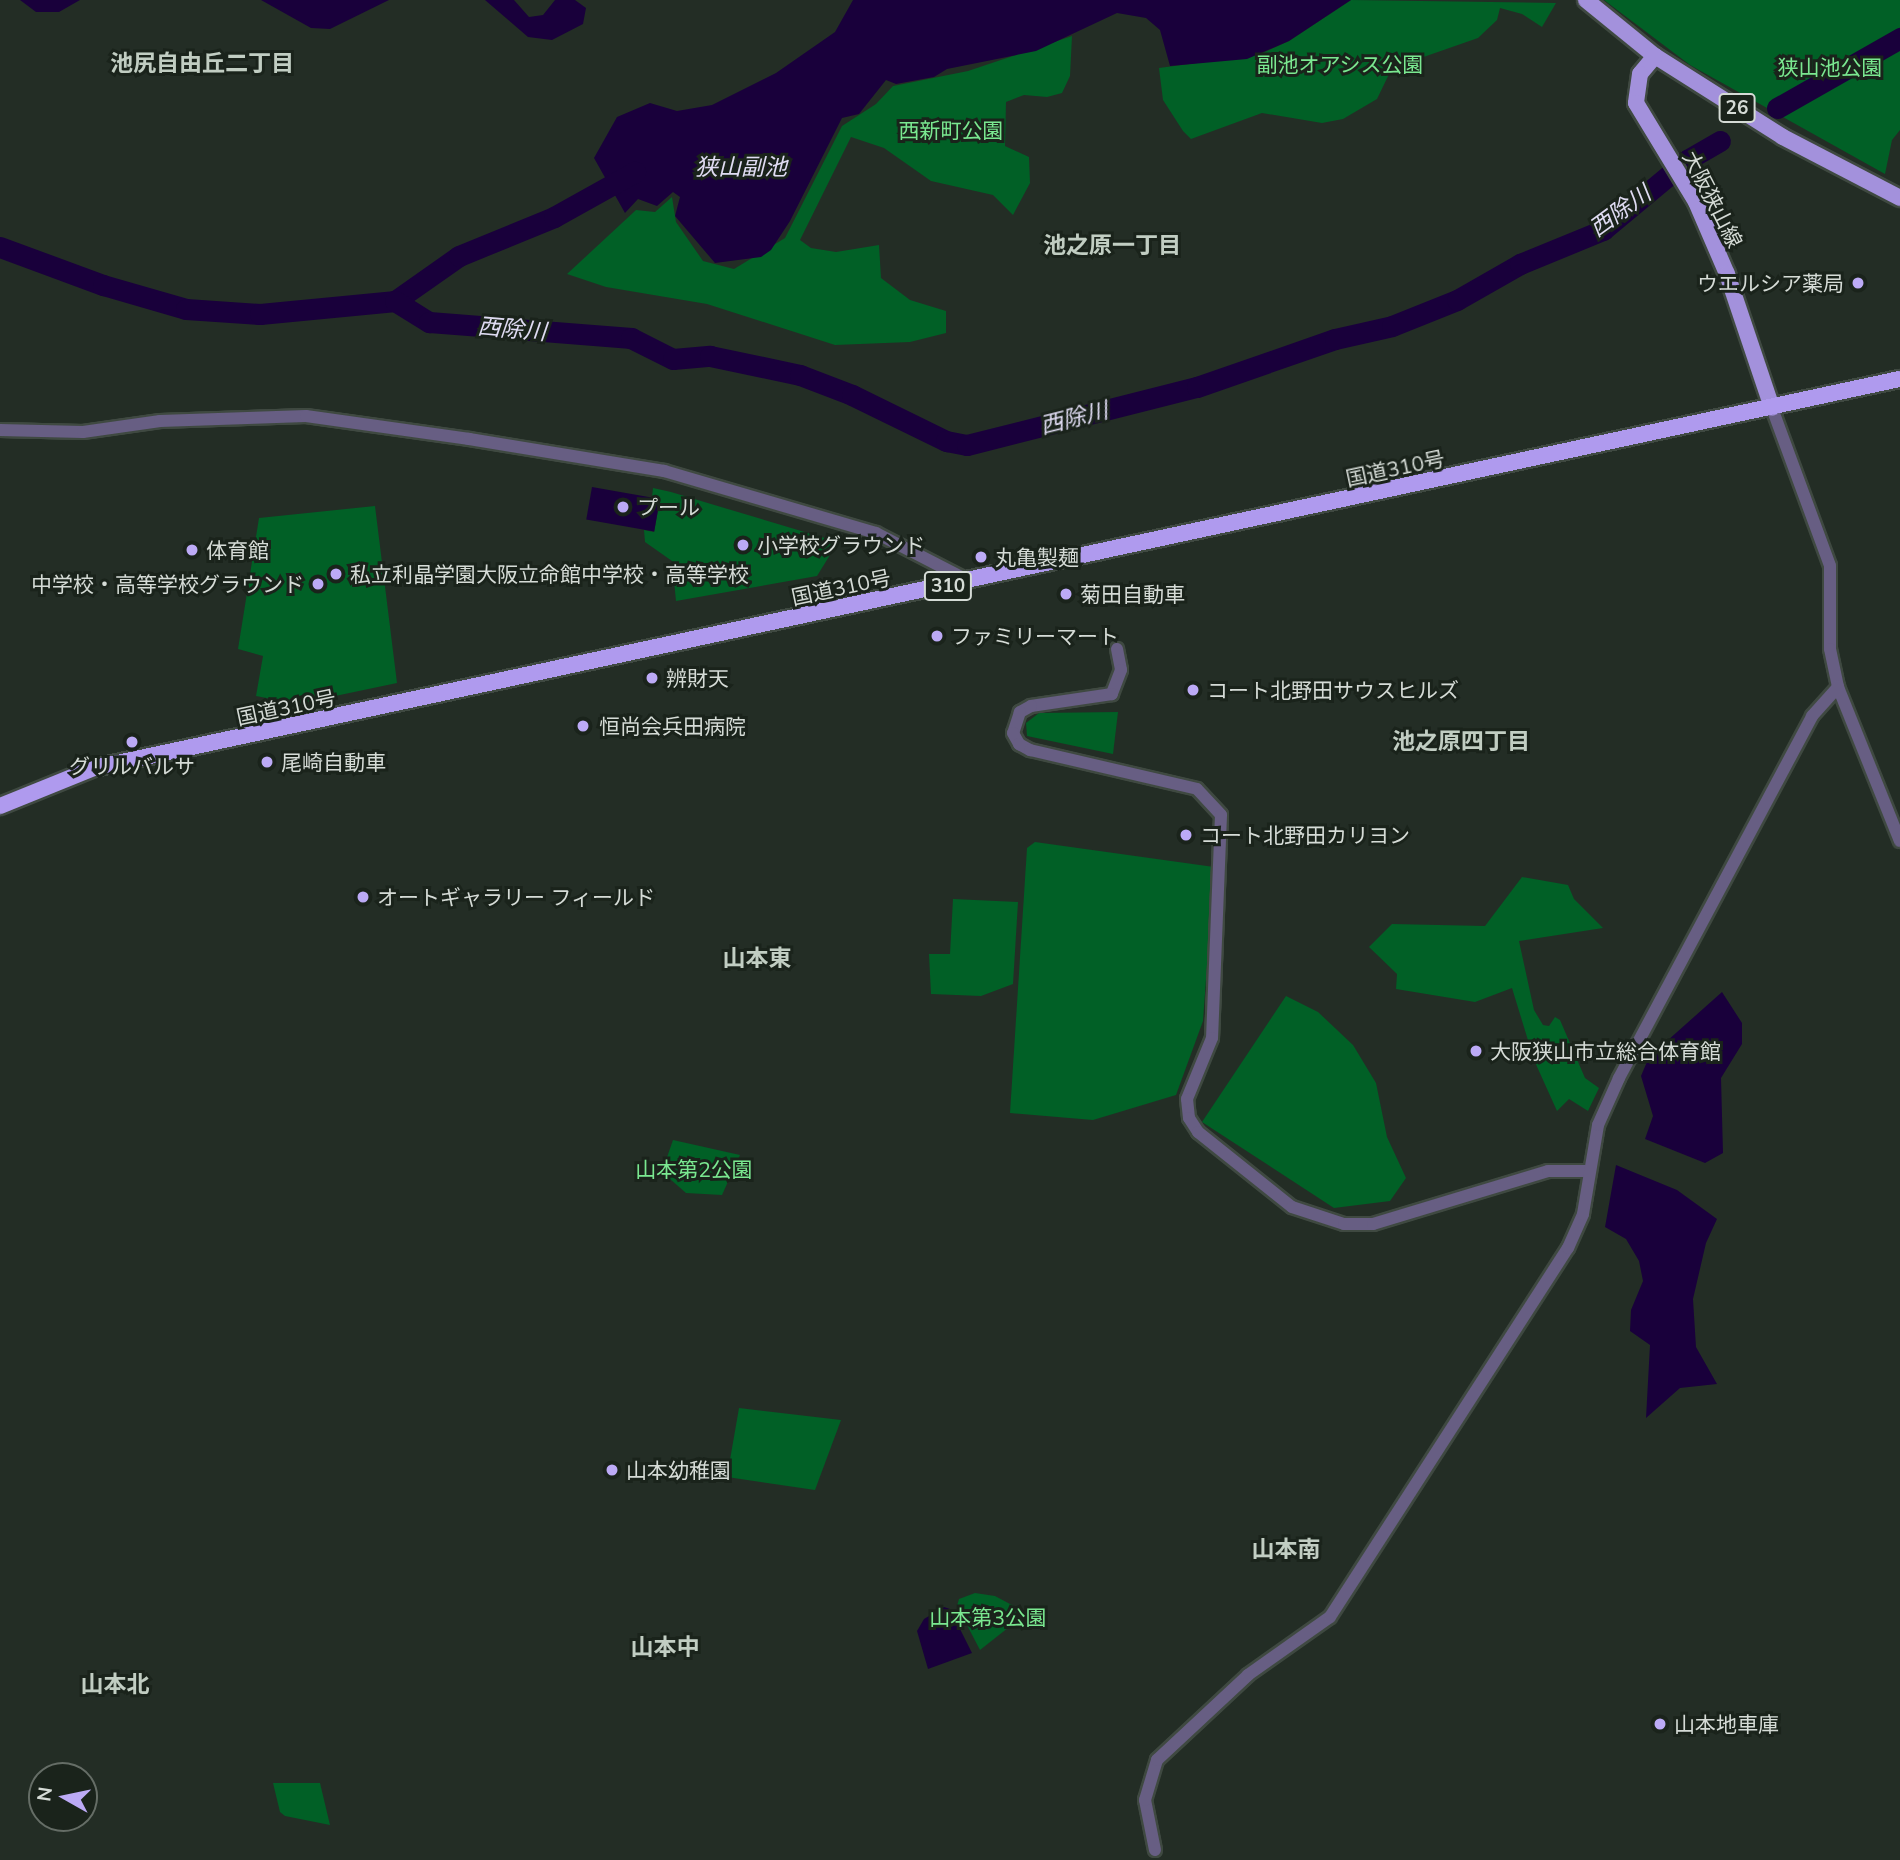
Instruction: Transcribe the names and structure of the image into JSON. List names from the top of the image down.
{
  "streets": {
    "highway": ["国道310号", "310"],
    "main road": ["26", "大阪狭山線"]
  },
  "crossings": [
    ["26", "大阪狭山線"],
    ["大阪狭山線", "国道310号"]
  ],
  "districts": [
    "池尻自由丘二丁目",
    "池之原一丁目",
    "池之原四丁目",
    "山本東",
    "山本南",
    "山本中",
    "山本北"
  ],
  "water": ["狭山副池", "西除川"],
  "parks": [
    "副池オアシス公園",
    "狭山池公園",
    "西新町公園",
    "山本第2公園",
    "山本第3公園"
  ],
  "places": [
    "ウエルシア薬局",
    "プール",
    "小学校グラウンド",
    "体育館",
    "丸亀製麺",
    "私立利晶学園大阪立命館中学校・高等学校",
    "中学校・高等学校グラウンド",
    "菊田自動車",
    "ファミリーマート",
    "辨財天",
    "コート北野田サウスヒルズ",
    "恒尚会兵田病院",
    "グリルバルサ",
    "尾崎自動車",
    "コート北野田カリヨン",
    "オートギャラリー フィールド",
    "大阪狭山市立総合体育館",
    "山本幼稚園",
    "山本地車庫"
  ],
  "north": "left"
}
